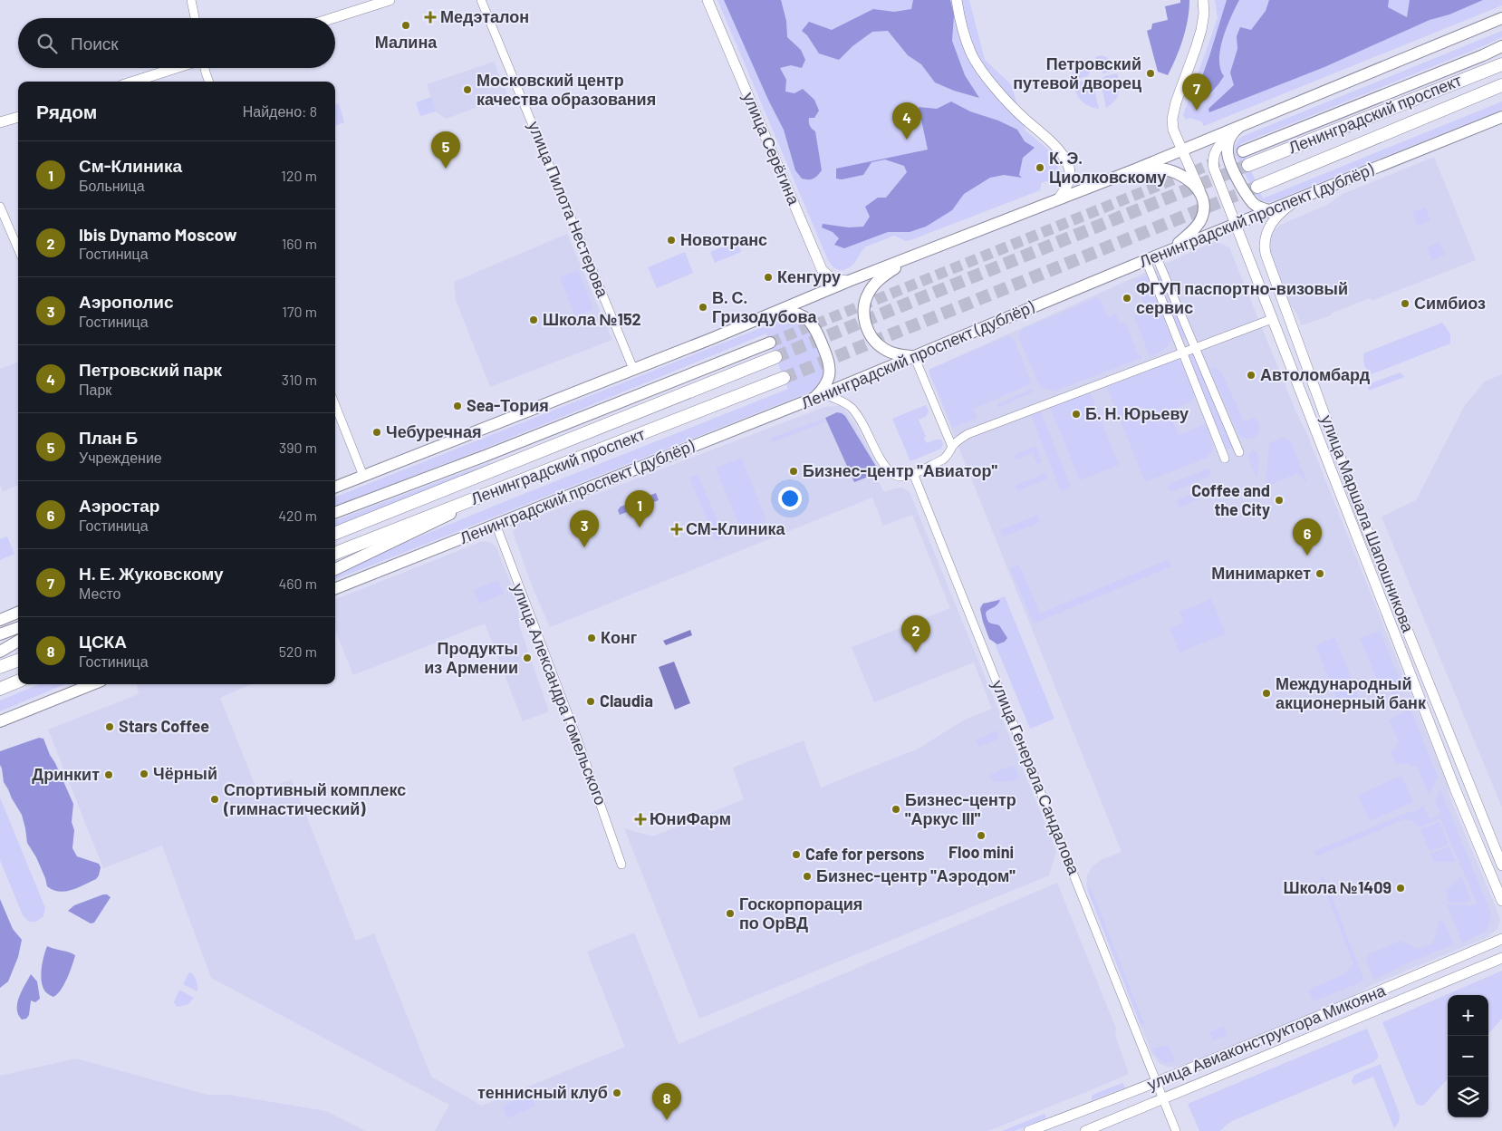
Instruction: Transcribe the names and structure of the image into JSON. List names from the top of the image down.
{
  "streets": {
    "main road": ["Ленинградский проспект", "Ленинградский проспект (дублёр)"],
    "street": [
      "улица Серёгина",
      "улица Пилота Нестерова",
      "улица Маршала Шапошникова",
      "улица Александра Гомельского",
      "улица Генерала Сандалова",
      "улица Авиаконструктора Микояна"
    ]
  },
  "crossings": [
    ["Ленинградский проспект (дублёр)", "улица Маршала Шапошникова"],
    ["Ленинградский проспект (дублёр)", "улица Александра Гомельского"],
    ["улица Генерала Сандалова", "улица Авиаконструктора Микояна"]
  ],
  "places": {
    "health": ["Медэталон", "СМ-Клиника", "ЮниФарм"],
    "other": [
      "Малина",
      "Петровский путевой дворец",
      "Московский центр качества образования",
      "К. Э. Циолковскому",
      "Новотранс",
      "Кенгуру",
      "ФГУП паспортно-визовый сервис",
      "Симбиоз",
      "В. С. Гризодубова",
      "Школа №152",
      "Автоломбард",
      "Sea-Тория",
      "Б. Н. Юрьеву",
      "Чебуречная",
      "Бизнес-центр \"Авиатор\"",
      "Coffee and the City",
      "Минимаркет",
      "Конг",
      "Продукты из Армении",
      "Международный акционерный банк",
      "Claudia",
      "Stars Coffee",
      "Чёрный",
      "Дринкит",
      "Спортивный комплекс (гимнастический)",
      "Бизнес-центр \"Аркус III\"",
      "Floo mini",
      "Cafe for persons",
      "Бизнес-центр \"Аэродом\"",
      "Школа №1409",
      "Госкорпорация по ОрВД",
      "теннисный клуб"
    ]
  },
  "page": {
    "search": "Поиск",
    "pins": [
      "7",
      "4",
      "5",
      "1",
      "3",
      "6",
      "2",
      "8"
    ],
    "heading": ["Рядом", "Найдено: 8"],
    "list": [
      {
        "mark": "1",
        "name": "См-Клиника",
        "note": "Больница",
        "value": "120 m"
      },
      {
        "mark": "2",
        "name": "Ibis Dynamo Moscow",
        "note": "Гостиница",
        "value": "160 m"
      },
      {
        "mark": "3",
        "name": "Аэрополис",
        "note": "Гостиница",
        "value": "170 m"
      },
      {
        "mark": "4",
        "name": "Петровский парк",
        "note": "Парк",
        "value": "310 m"
      },
      {
        "mark": "5",
        "name": "План Б",
        "note": "Учреждение",
        "value": "390 m"
      },
      {
        "mark": "6",
        "name": "Аэростар",
        "note": "Гостиница",
        "value": "420 m"
      },
      {
        "mark": "7",
        "name": "Н. Е. Жуковскому",
        "note": "Место",
        "value": "460 m"
      },
      {
        "mark": "8",
        "name": "ЦСКА",
        "note": "Гостиница",
        "value": "520 m"
      }
    ],
    "map_buttons": ["+", "−"]
  }
}
